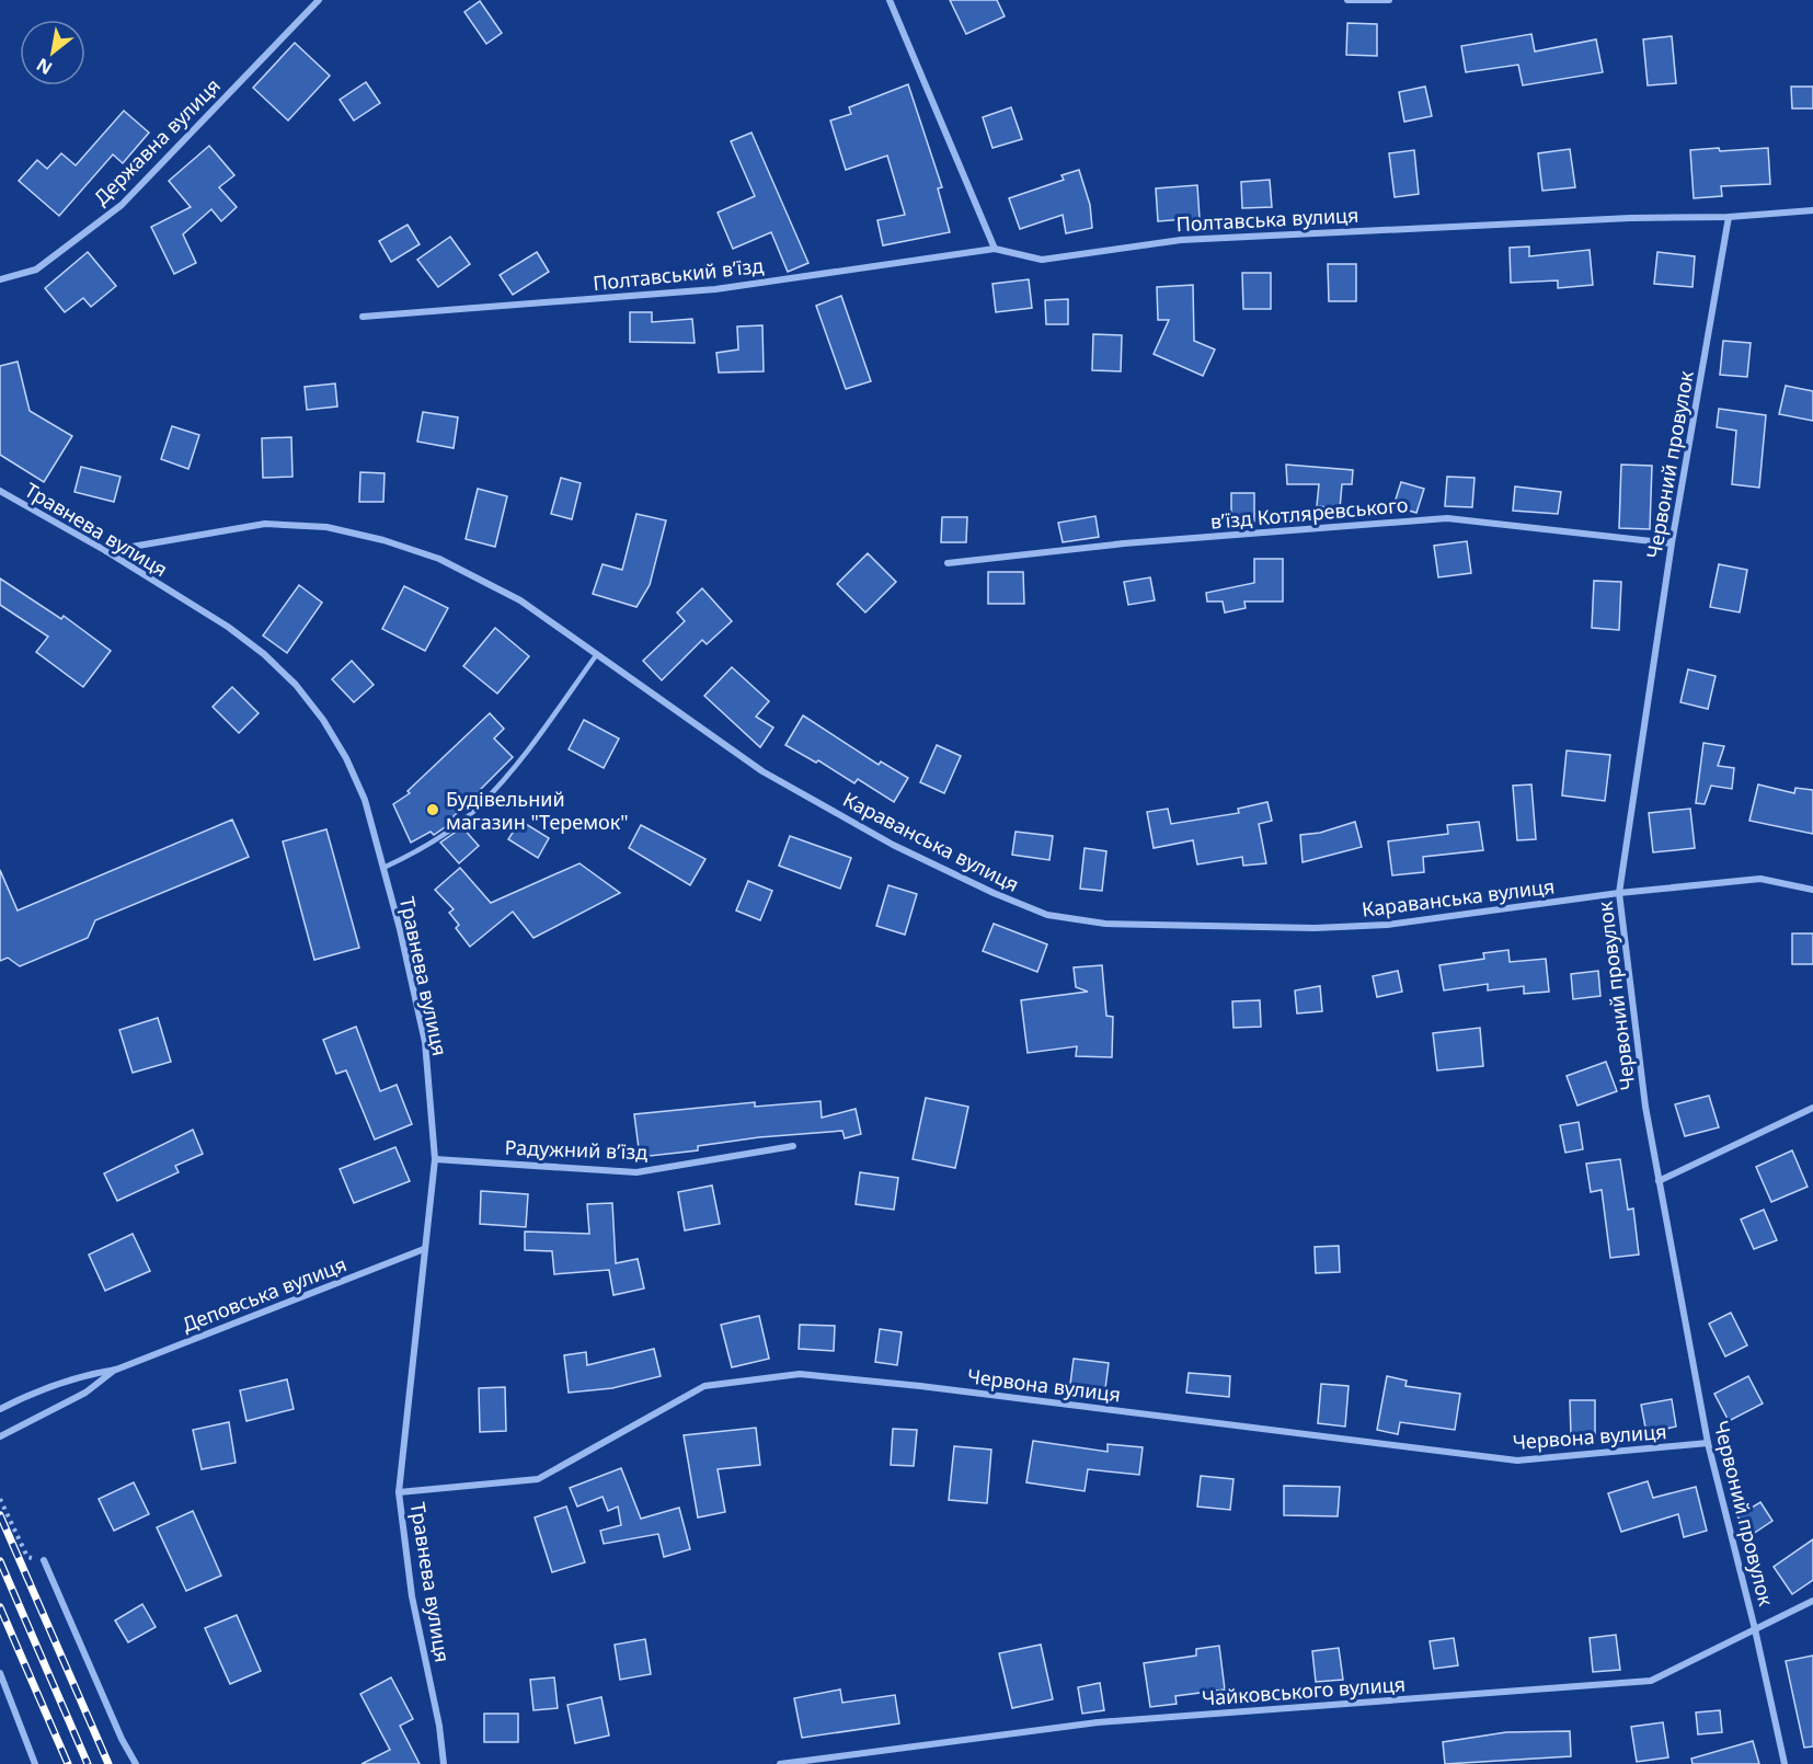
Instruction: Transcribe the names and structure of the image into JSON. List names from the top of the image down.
{
  "streets": {
    "street": [
      "Державна вулиця",
      "Полтавська вулиця",
      "Полтавський в’їзд",
      "Червоний провулок",
      "в’їзд Котляревського",
      "Травнева вулиця",
      "Караванська вулиця",
      "Радужний в’їзд",
      "Деповська вулиця",
      "Червона вулиця",
      "Чайковського вулиця"
    ]
  },
  "crossings": [
    ["Полтавська вулиця", "Полтавський в’їзд"],
    ["Полтавська вулиця", "Червоний провулок"],
    ["Червоний провулок", "в’їзд Котляревського"],
    ["Червоний провулок", "Караванська вулиця"],
    ["Червоний провулок", "Червона вулиця"],
    ["Червоний провулок", "Чайковського вулиця"],
    ["Травнева вулиця", "Караванська вулиця"],
    ["Травнева вулиця", "Радужний в’їзд"],
    ["Травнева вулиця", "Деповська вулиця"],
    ["Травнева вулиця", "Червона вулиця"]
  ],
  "places": ["Будівельний магазин \"Теремок\""],
  "north": "bottom left"
}
